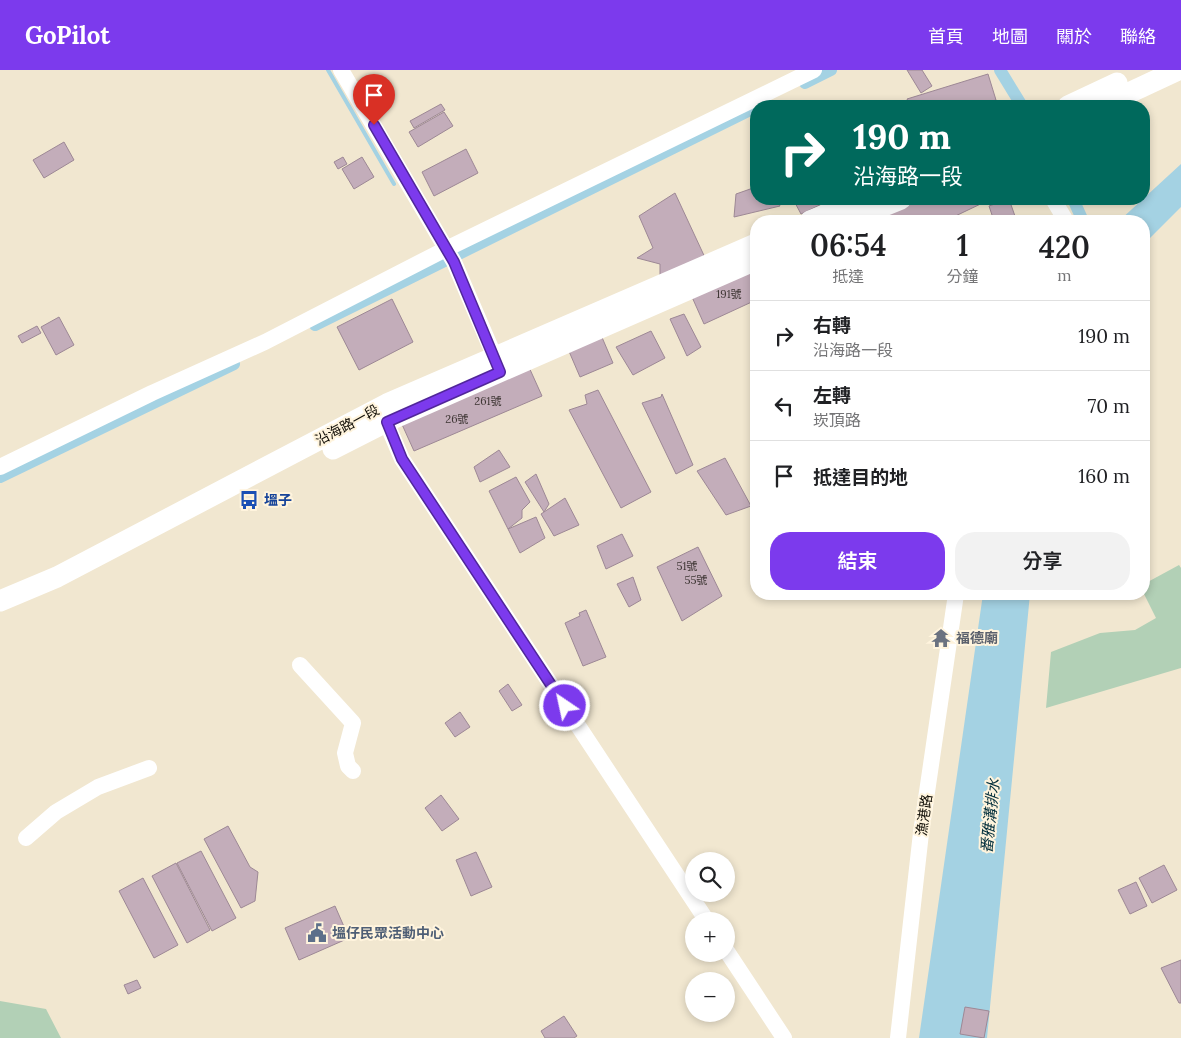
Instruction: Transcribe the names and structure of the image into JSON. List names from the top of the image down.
{
  "streets": {
    "main road": ["沿海路一段"],
    "street": ["漁港路"]
  },
  "water": ["番雅溝排水"],
  "places": {
    "bus stop": ["塭子"],
    "temple": ["福德廟"],
    "public building": ["塭仔民眾活動中心"]
  },
  "house_numbers": [
    "191號",
    "261號",
    "26號",
    "51號",
    "55號"
  ],
  "page": {
    "header": "GoPilot",
    "nav": [
      "首頁",
      "地圖",
      "關於",
      "聯絡"
    ],
    "turn": ["190 m", "沿海路一段"],
    "eta": [
      "06:54",
      "抵達",
      "1",
      "分鐘",
      "420",
      "m"
    ],
    "list": [
      {
        "name": "右轉",
        "note": "沿海路一段",
        "value": "190 m"
      },
      {
        "name": "左轉",
        "note": "崁頂路",
        "value": "70 m"
      },
      {
        "name": "抵達目的地",
        "value": "160 m"
      }
    ],
    "buttons": ["結束", "分享"],
    "map_buttons": ["+", "−"]
  }
}
